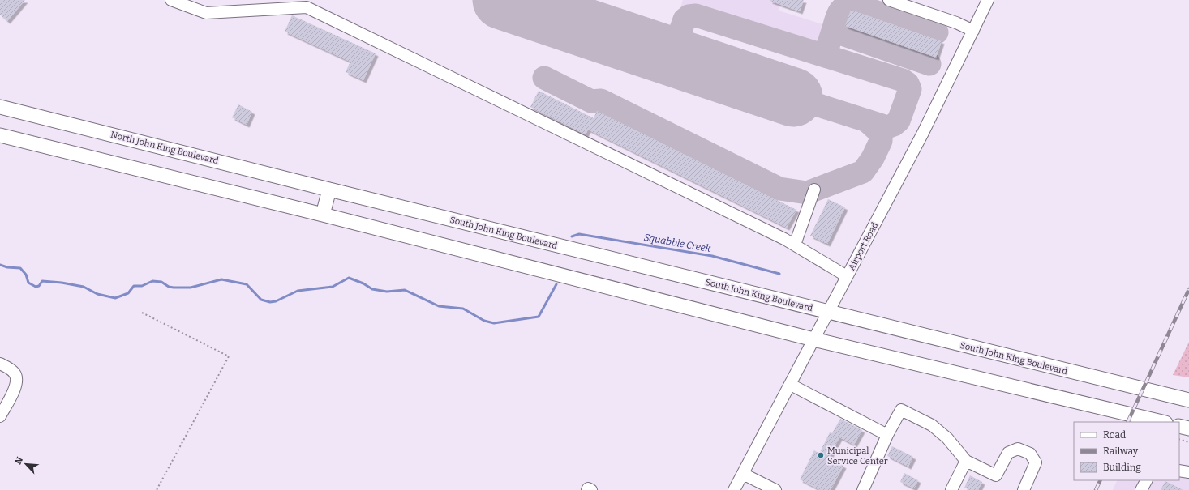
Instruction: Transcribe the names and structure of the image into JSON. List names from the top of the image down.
{
  "streets": {
    "main road": ["North John King Boulevard", "South John King Boulevard"],
    "street": ["Airport Road"]
  },
  "crossings": [
    ["North John King Boulevard", "South John King Boulevard"],
    ["South John King Boulevard", "Airport Road"]
  ],
  "water": ["Squabble Creek"],
  "places": ["Municipal Service Center"],
  "legend": ["Road", "Railway", "Building"],
  "north": "top left"
}
